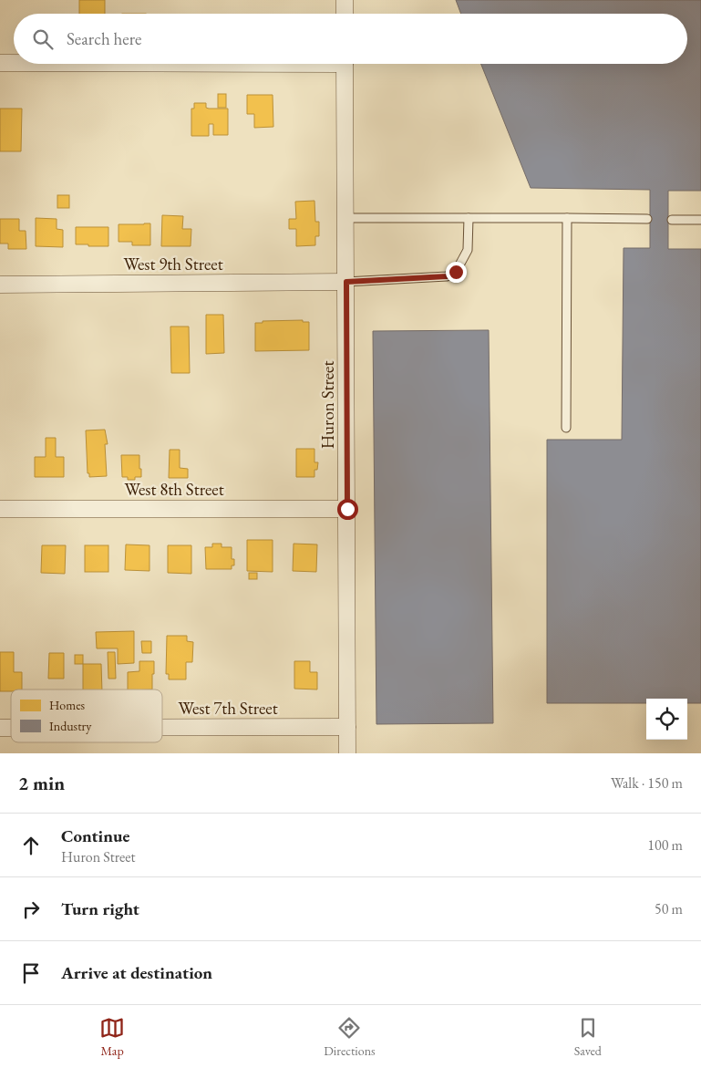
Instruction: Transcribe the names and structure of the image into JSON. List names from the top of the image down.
{
  "streets": {
    "street": [
      "West 9th Street",
      "Huron Street",
      "West 8th Street",
      "West 7th Street"
    ]
  },
  "crossings": [
    ["West 9th Street", "Huron Street"],
    ["Huron Street", "West 8th Street"],
    ["Huron Street", "West 7th Street"]
  ],
  "legend": ["Homes", "Industry"],
  "page": {
    "search": "Search here",
    "heading": ["2 min", "Walk · 150 m"],
    "list": [
      ["Continue", "Huron Street", "100 m"],
      ["Turn right", "50 m"],
      "Arrive at destination"
    ],
    "nav": ["Map", "Directions", "Saved"]
  }
}
